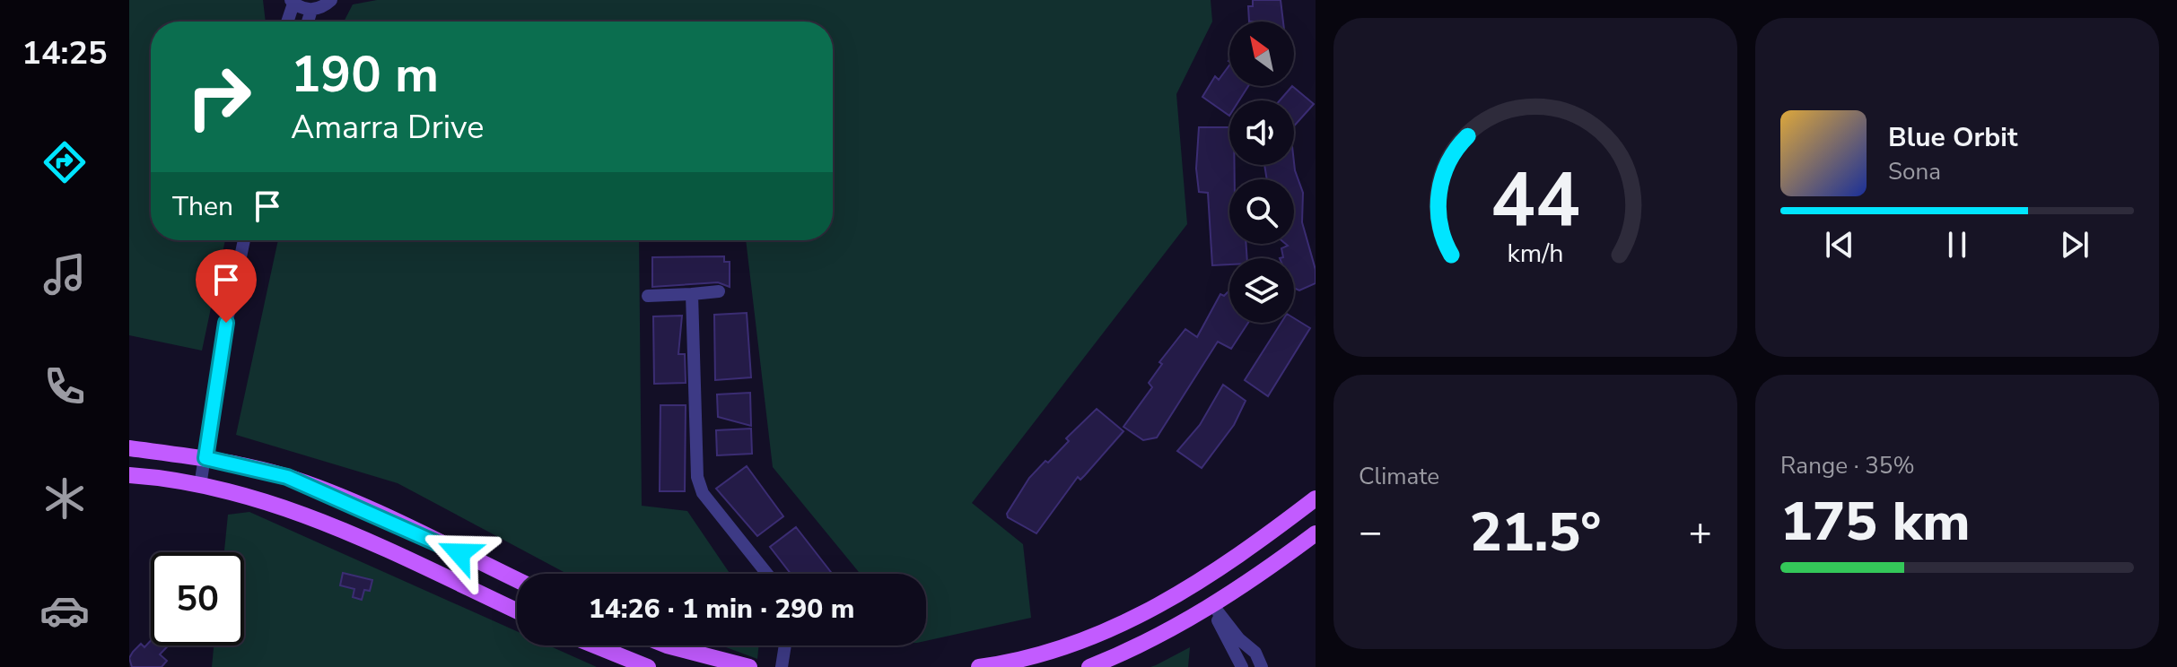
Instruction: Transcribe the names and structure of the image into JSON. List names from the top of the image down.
{
  "north": "top left",
  "page": {
    "tabs": "14:25",
    "turn": ["190 m", "Amarra Drive"],
    "song": ["Blue Orbit", "Sona"],
    "then": "Then",
    "tile": [
      "Climate",
      ["Range · 35%", "175 km"]
    ],
    "heat": ["−", "21.5°", "+"],
    "limit": "50",
    "trip": "14:26 · 1 min · 290 m",
    "gauge": ["44", "km/h"]
  }
}
